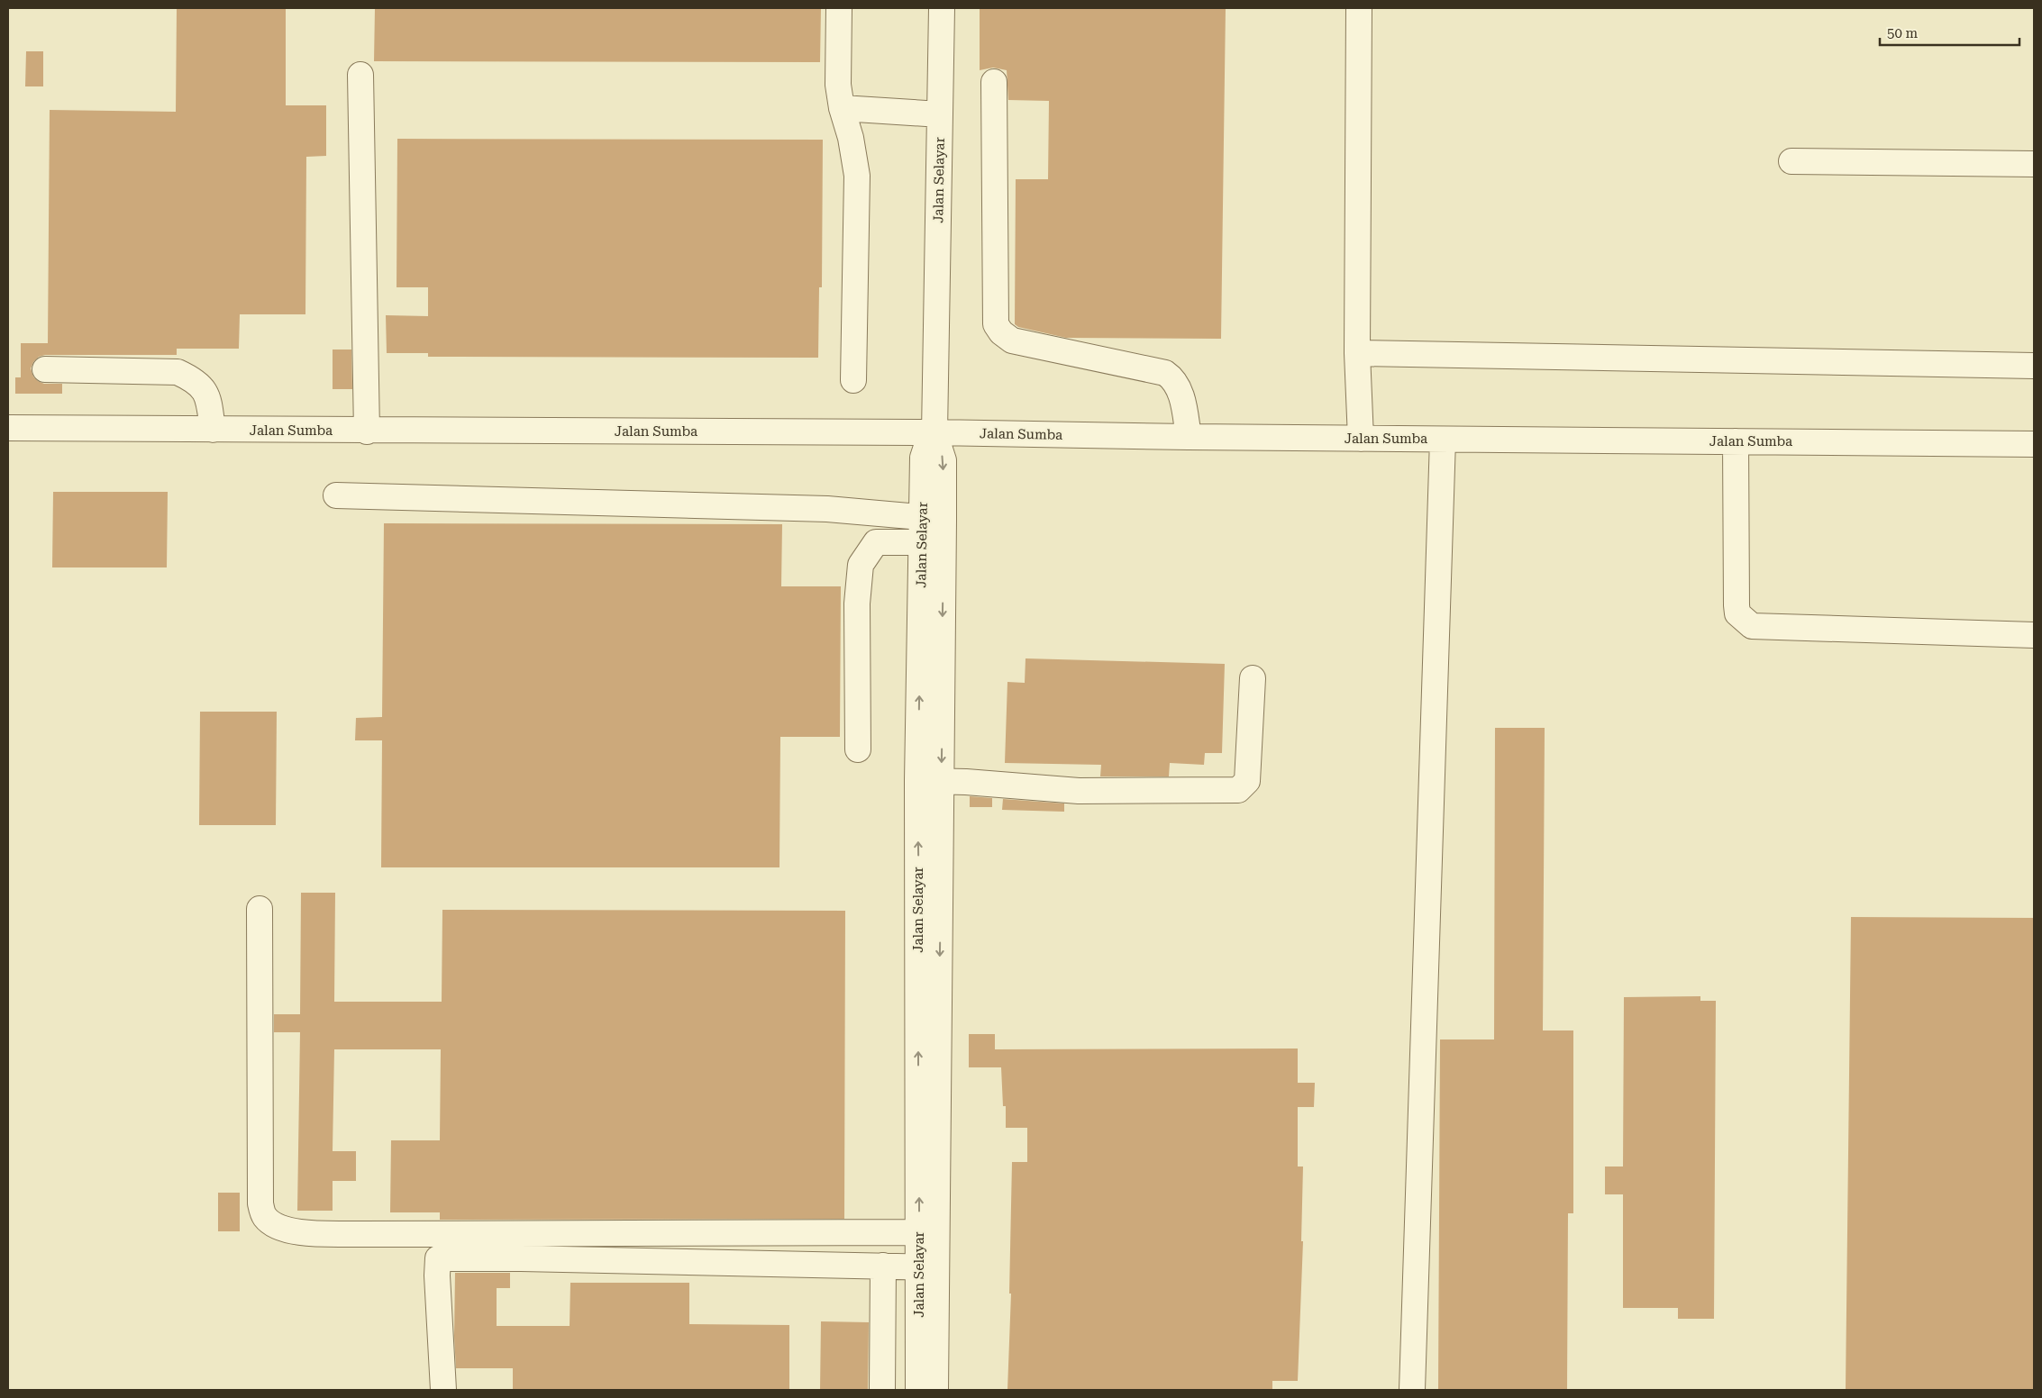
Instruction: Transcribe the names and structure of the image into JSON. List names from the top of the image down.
{
  "streets": {
    "street": ["Jalan Selayar", "Jalan Sumba"]
  },
  "crossings": [
    ["Jalan Selayar", "Jalan Sumba"]
  ],
  "scale_bar": "50 m"
}
